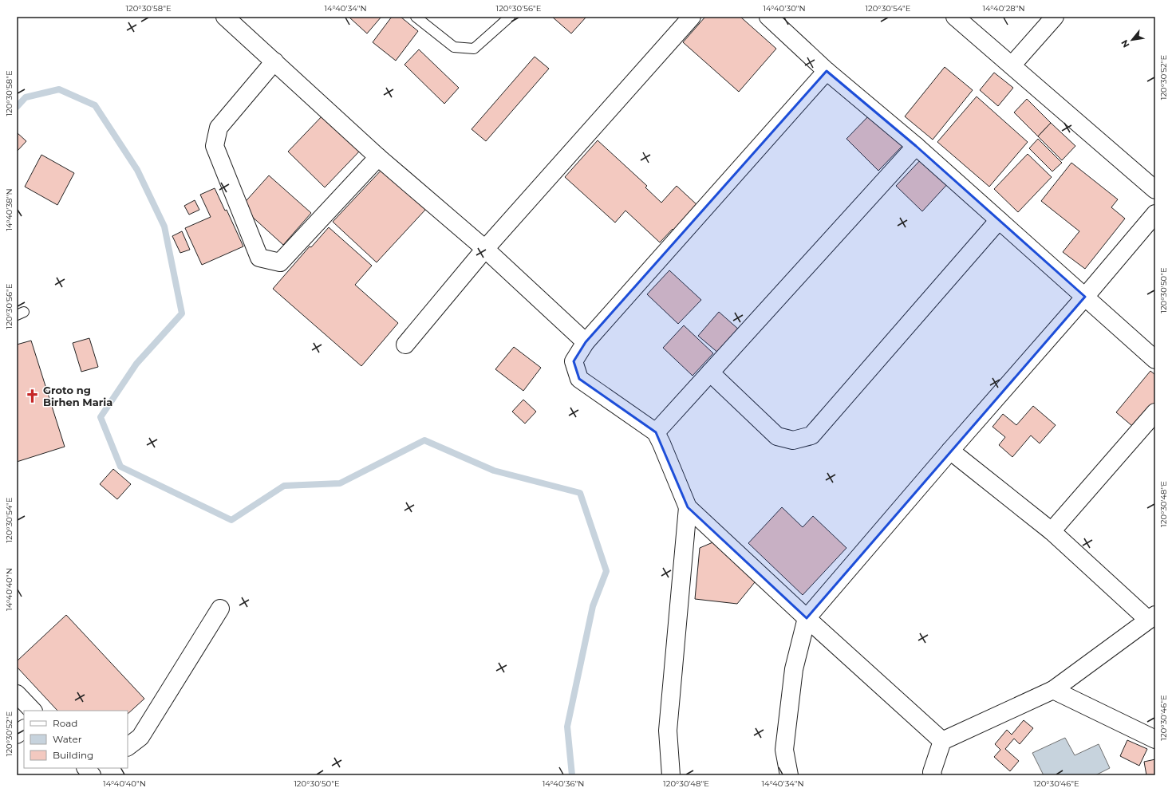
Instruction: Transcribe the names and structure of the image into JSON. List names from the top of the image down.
{
  "places": {
    "church": ["Groto ng Birhen Maria"]
  },
  "legend": ["Road", "Water", "Building"],
  "north": "bottom left",
  "coordinates": [
    "120°30'58\"E",
    "14°40'34\"N",
    "120°30'56\"E",
    "14°40'30\"N",
    "120°30'54\"E",
    "14°40'28\"N",
    "120°30'52\"E",
    "14°40'38\"N",
    "120°30'50\"E",
    "120°30'48\"E",
    "14°40'40\"N",
    "120°30'46\"E",
    "14°40'36\"N"
  ]
}
